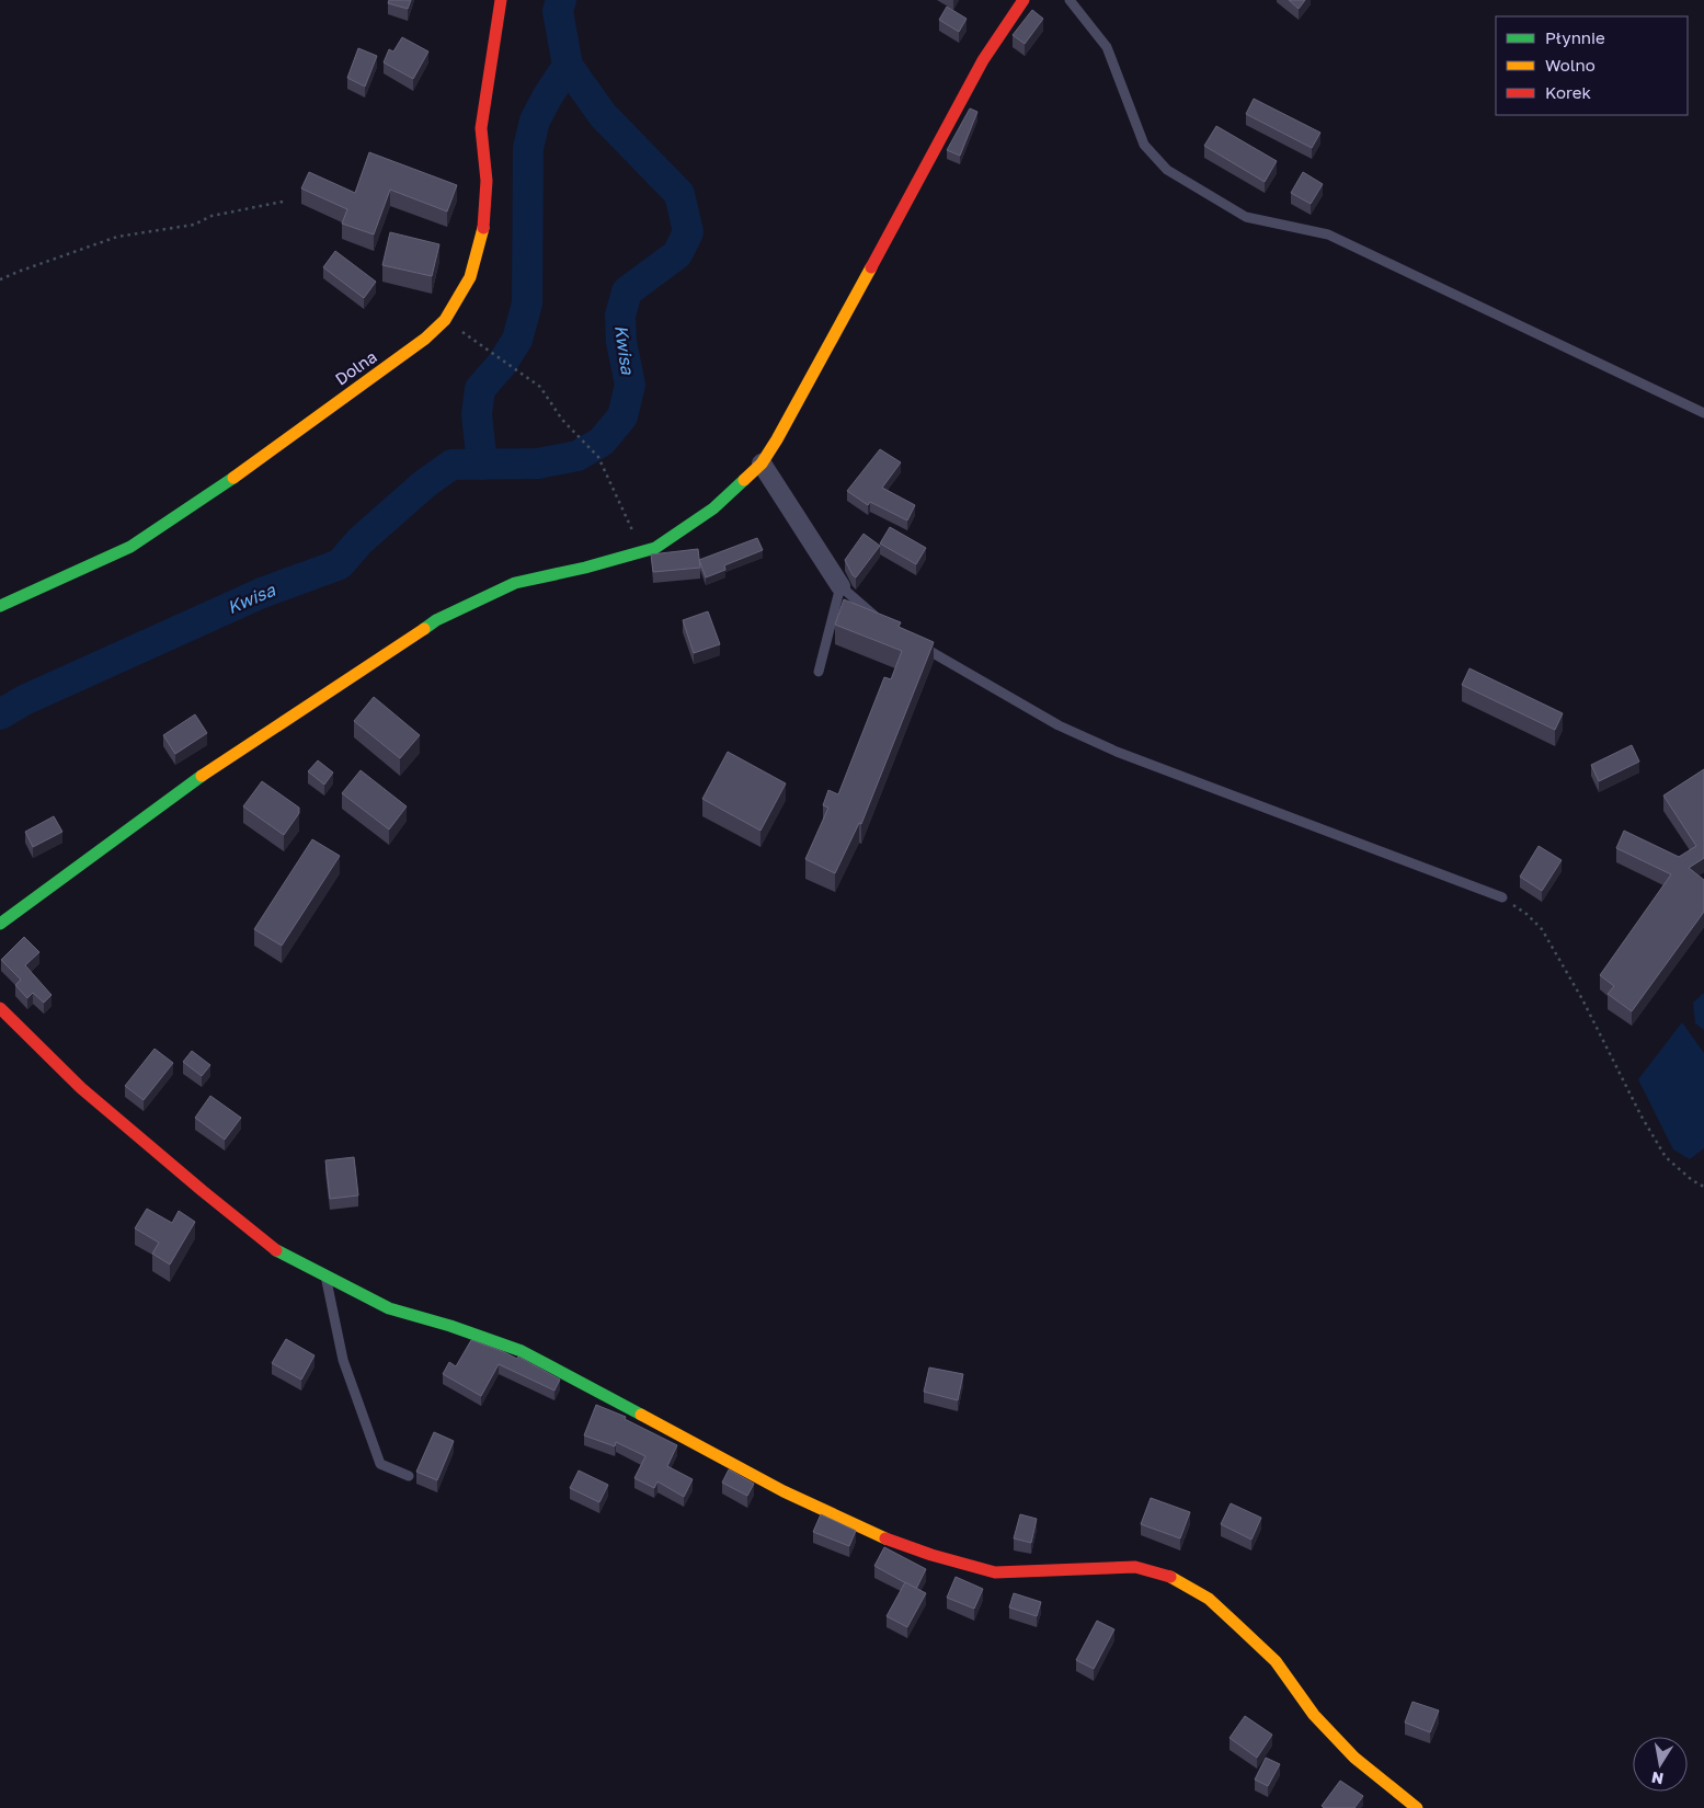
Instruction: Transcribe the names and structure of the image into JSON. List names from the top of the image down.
{
  "streets": {
    "street": ["Dolna"]
  },
  "water": ["Kwisa"],
  "legend": ["Płynnie", "Wolno", "Korek"],
  "north": "bottom"
}
